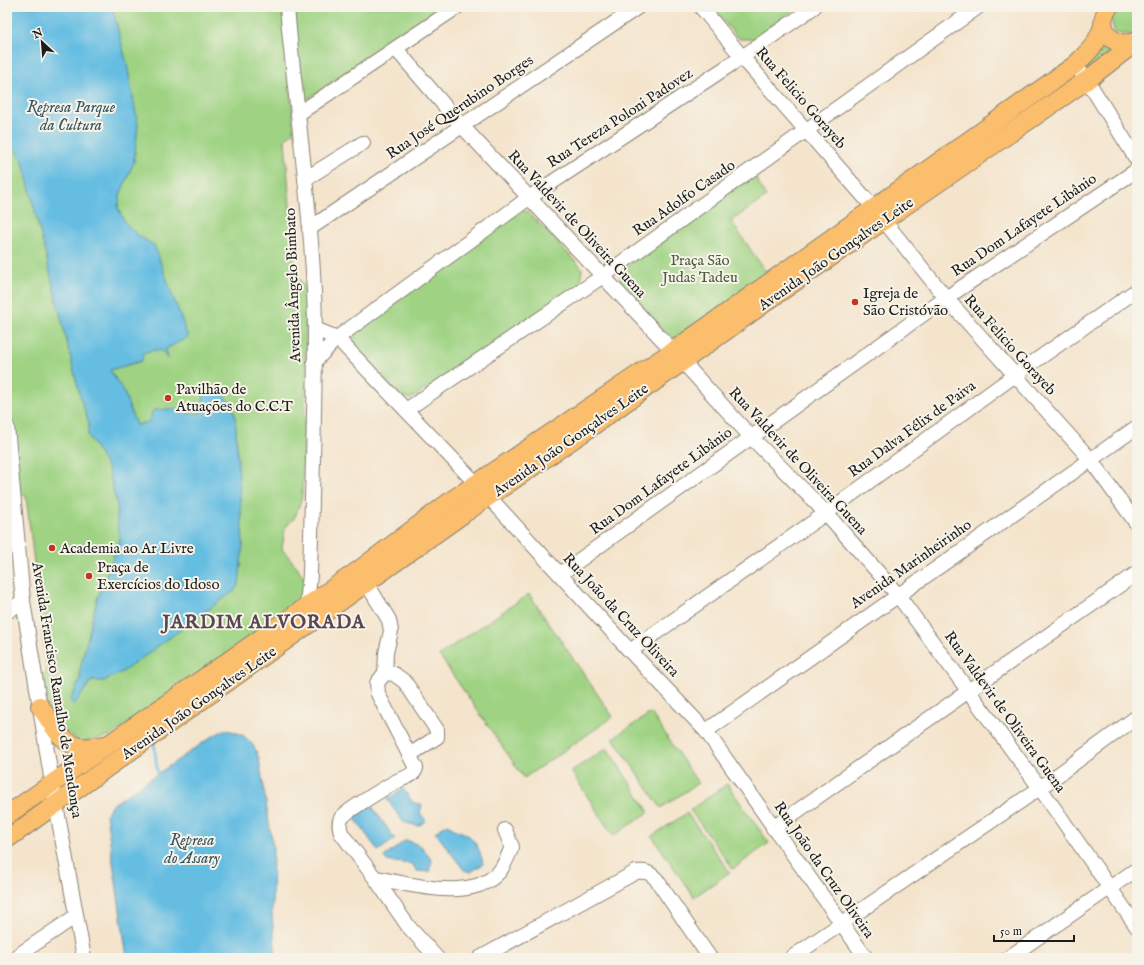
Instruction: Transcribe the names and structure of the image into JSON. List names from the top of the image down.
{
  "streets": {
    "main road": ["Avenida João Gonçalves Leite"],
    "street": [
      "Rua Felicio Gorayeb",
      "Rua José Querubino Borges",
      "Rua Tereza Poloni Padovez",
      "Rua Adolfo Casado",
      "Rua Valdevir de Oliveira Guena",
      "Rua Dom Lafayete Libânio",
      "Avenida Ângelo Bimbato",
      "Rua Dalva Félix de Paiva",
      "Avenida Marinheirinho",
      "Rua João da Cruz Oliveira",
      "Avenida Francisco Ramalho de Mendonça"
    ]
  },
  "crossings": [
    ["Rua Felicio Gorayeb", "Rua Tereza Poloni Padovez"],
    ["Rua Felicio Gorayeb", "Rua Adolfo Casado"],
    ["Rua Felicio Gorayeb", "Rua Dom Lafayete Libânio"],
    ["Rua Felicio Gorayeb", "Avenida João Gonçalves Leite"],
    ["Rua Felicio Gorayeb", "Rua Dalva Félix de Paiva"],
    ["Rua Felicio Gorayeb", "Avenida Marinheirinho"],
    ["Rua José Querubino Borges", "Rua Valdevir de Oliveira Guena"],
    ["Rua José Querubino Borges", "Avenida Ângelo Bimbato"],
    ["Rua Tereza Poloni Padovez", "Rua Valdevir de Oliveira Guena"],
    ["Rua Tereza Poloni Padovez", "Avenida Ângelo Bimbato"],
    ["Rua Tereza Poloni Padovez", "Rua João da Cruz Oliveira"],
    ["Rua Adolfo Casado", "Rua Valdevir de Oliveira Guena"],
    ["Rua Adolfo Casado", "Rua João da Cruz Oliveira"],
    ["Rua Valdevir de Oliveira Guena", "Rua Dom Lafayete Libânio"],
    ["Rua Valdevir de Oliveira Guena", "Avenida João Gonçalves Leite"],
    ["Rua Valdevir de Oliveira Guena", "Rua Dalva Félix de Paiva"],
    ["Rua Valdevir de Oliveira Guena", "Avenida Marinheirinho"],
    ["Rua Dom Lafayete Libânio", "Rua João da Cruz Oliveira"],
    ["Avenida João Gonçalves Leite", "Avenida Ângelo Bimbato"],
    ["Avenida João Gonçalves Leite", "Rua João da Cruz Oliveira"],
    ["Avenida João Gonçalves Leite", "Avenida Francisco Ramalho de Mendonça"],
    ["Avenida Ângelo Bimbato", "Rua João da Cruz Oliveira"],
    ["Rua Dalva Félix de Paiva", "Rua João da Cruz Oliveira"],
    ["Avenida Marinheirinho", "Rua João da Cruz Oliveira"]
  ],
  "districts": ["JARDIM ALVORADA"],
  "water": ["Represa Parque da Cultura", "Represa do Assary"],
  "parks": ["Praça São Judas Tadeu"],
  "places": [
    "Igreja de São Cristóvão",
    "Pavilhão de Atuações do C.C.T",
    "Academia ao Ar Livre",
    "Praça de Exercícios do Idoso"
  ],
  "scale_bar": "50 m",
  "north": "top left"
}
